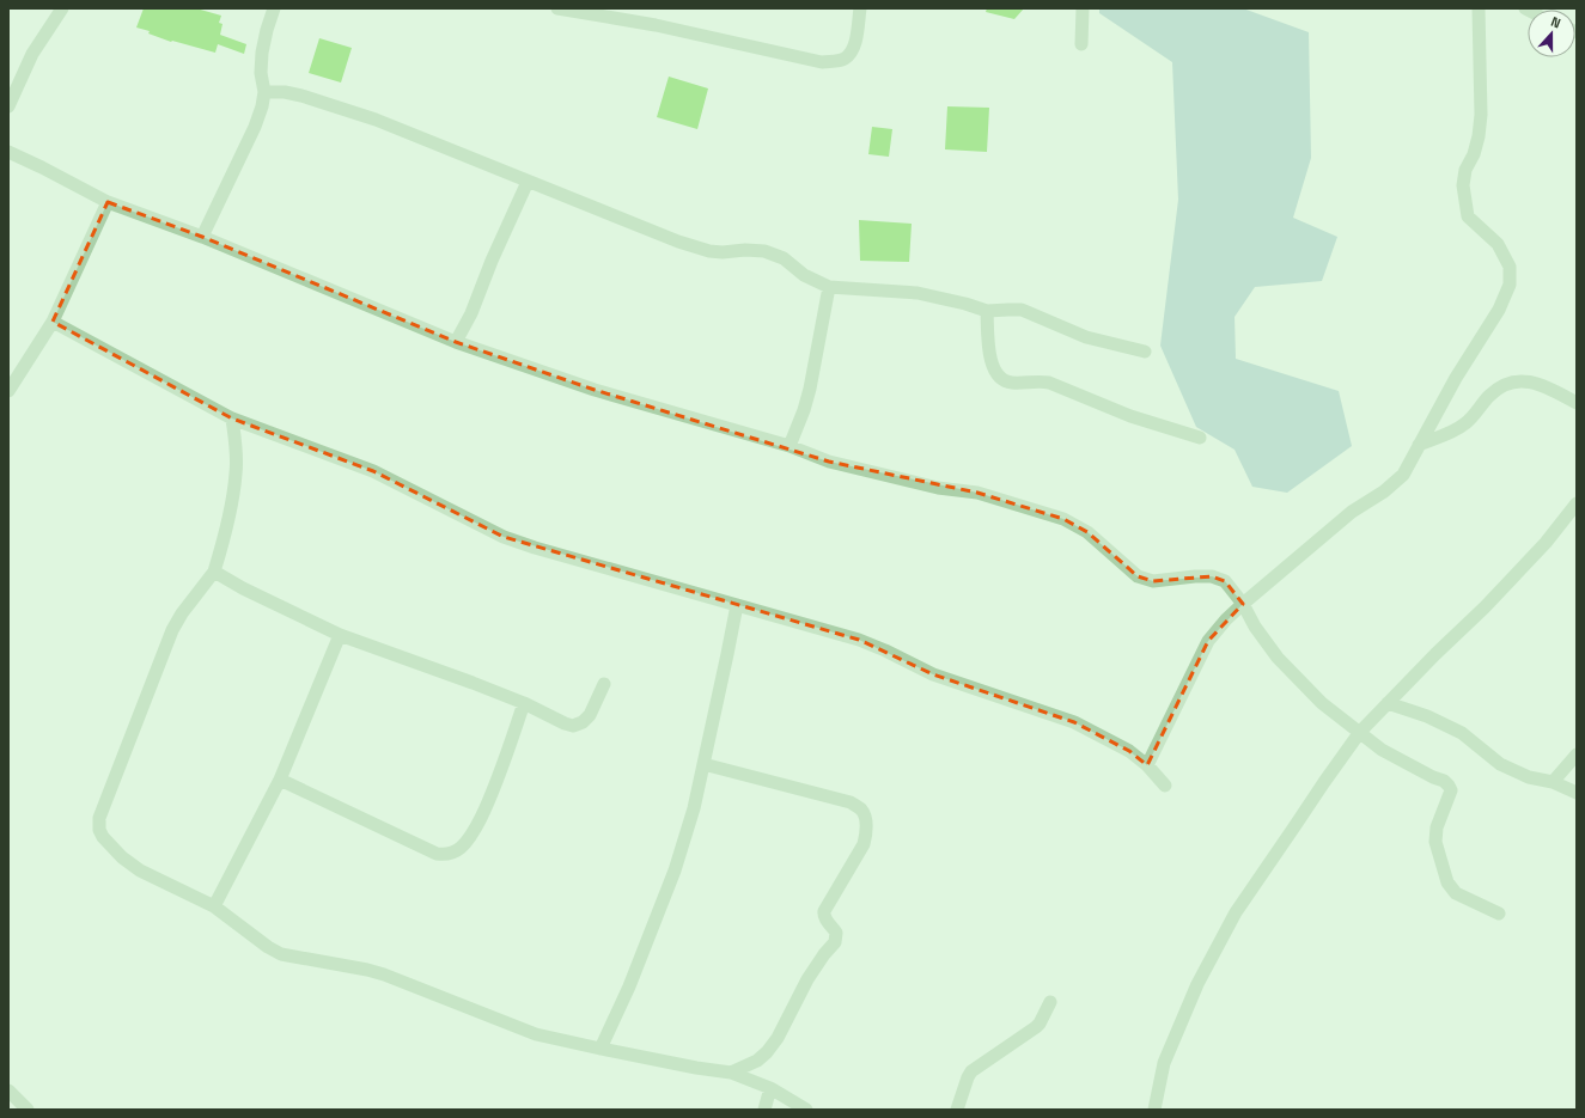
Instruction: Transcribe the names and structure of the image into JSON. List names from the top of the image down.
{
  "north": "top"
}
